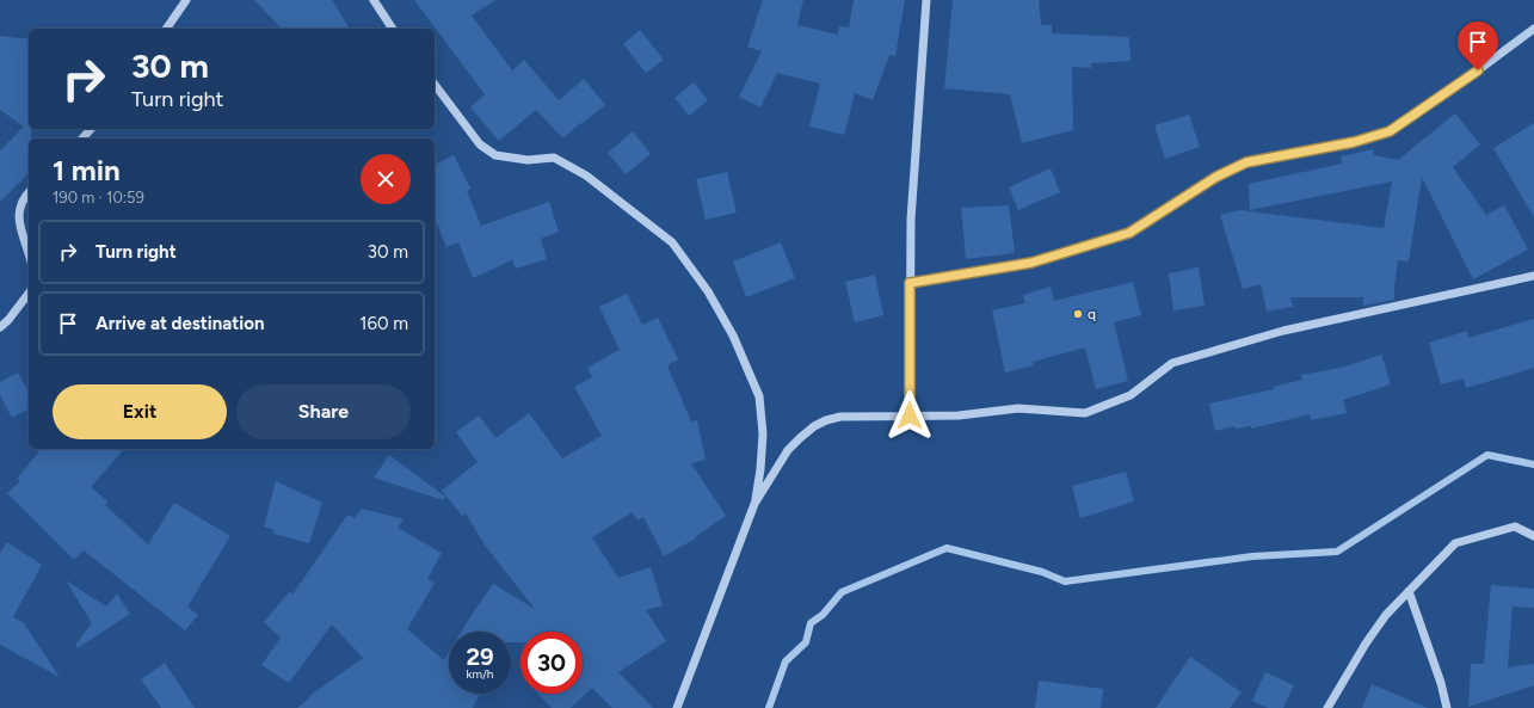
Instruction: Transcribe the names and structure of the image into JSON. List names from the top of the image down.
{
  "places": ["q"],
  "page": {
    "turn": ["30 m", "Turn right"],
    "heading": ["1 min", "190 m · 10:59"],
    "list": [
      {
        "name": "Turn right",
        "value": "30 m"
      },
      {
        "name": "Arrive at destination",
        "value": "160 m"
      }
    ],
    "buttons": ["Exit", "Share"],
    "speed": "29 km/h",
    "limit": "30"
  }
}
